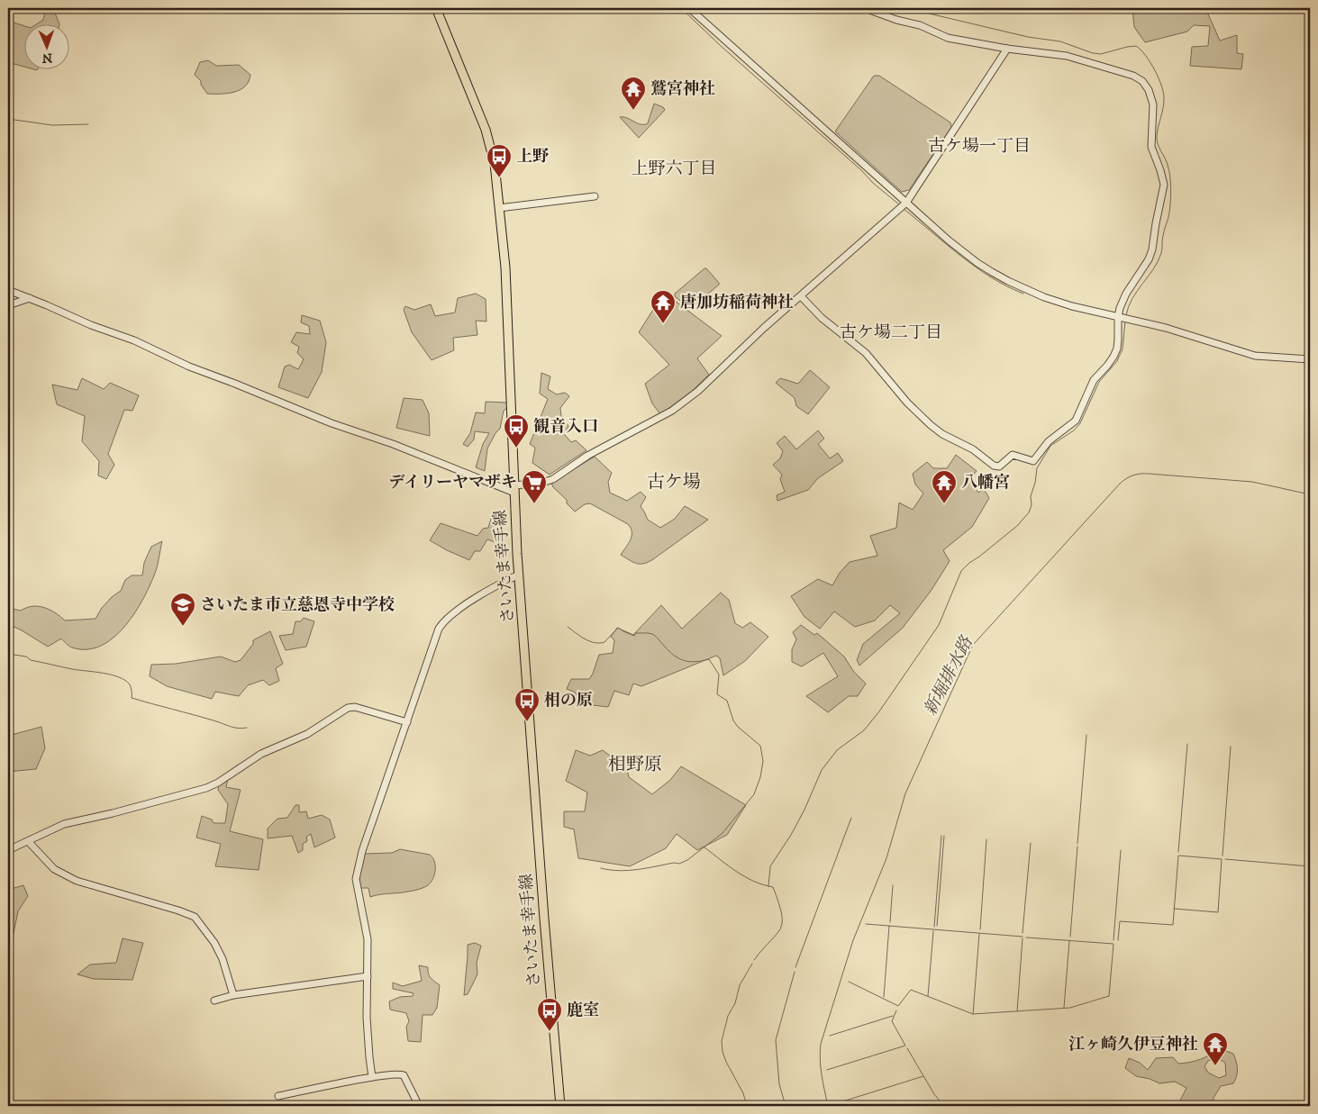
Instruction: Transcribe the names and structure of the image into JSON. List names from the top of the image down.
{
  "streets": {
    "main road": ["さいたま幸手線"]
  },
  "districts": [
    "古ケ場一丁目",
    "上野六丁目",
    "古ケ場二丁目",
    "古ケ場",
    "相野原"
  ],
  "water": ["新堀排水路"],
  "places": {
    "temple": [
      "鷲宮神社",
      "唐加坊稲荷神社",
      "八幡宮",
      "江ヶ崎久伊豆神社"
    ],
    "bus stop": [
      "上野",
      "観音入口",
      "相の原",
      "鹿室"
    ],
    "supermarket": ["デイリーヤマザキ"],
    "school or university": ["さいたま市立慈恩寺中学校"]
  },
  "north": "bottom"
}
